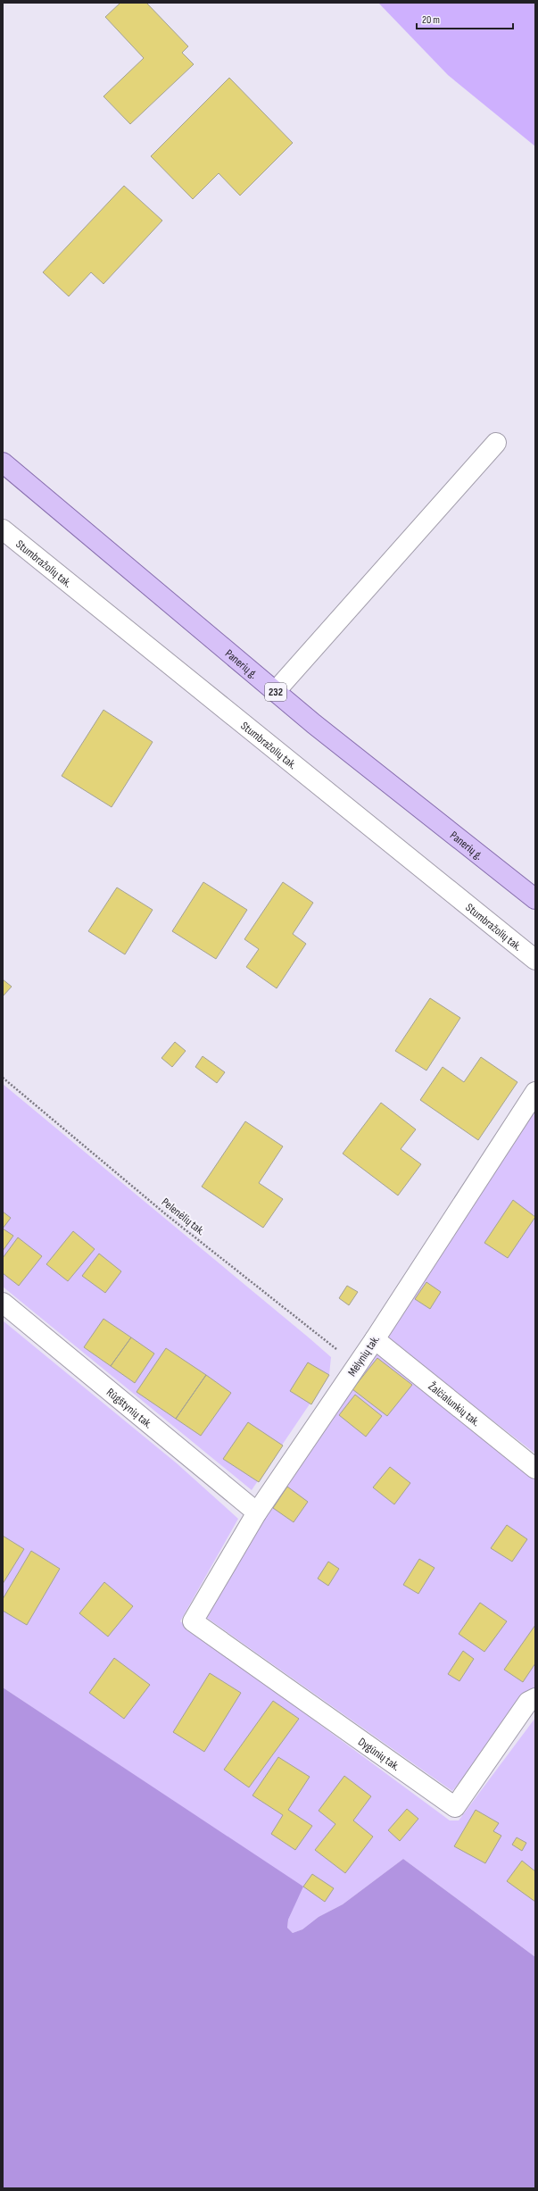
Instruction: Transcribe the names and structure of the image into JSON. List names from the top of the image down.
{
  "streets": {
    "main road": ["Panerių g.", "232"],
    "street": [
      "Stumbražolių tak.",
      "Mėlynių tak.",
      "Žalčialunkių tak.",
      "Rūgštynių tak.",
      "Dygūnių tak."
    ],
    "path": ["Pelenėlių tak."]
  },
  "crossings": [
    ["Pelenėlių tak.", "Mėlynių tak."],
    ["Mėlynių tak.", "Žalčialunkių tak."],
    ["Mėlynių tak.", "Rūgštynių tak."],
    ["Mėlynių tak.", "Dygūnių tak."]
  ],
  "scale_bar": "20 m"
}
